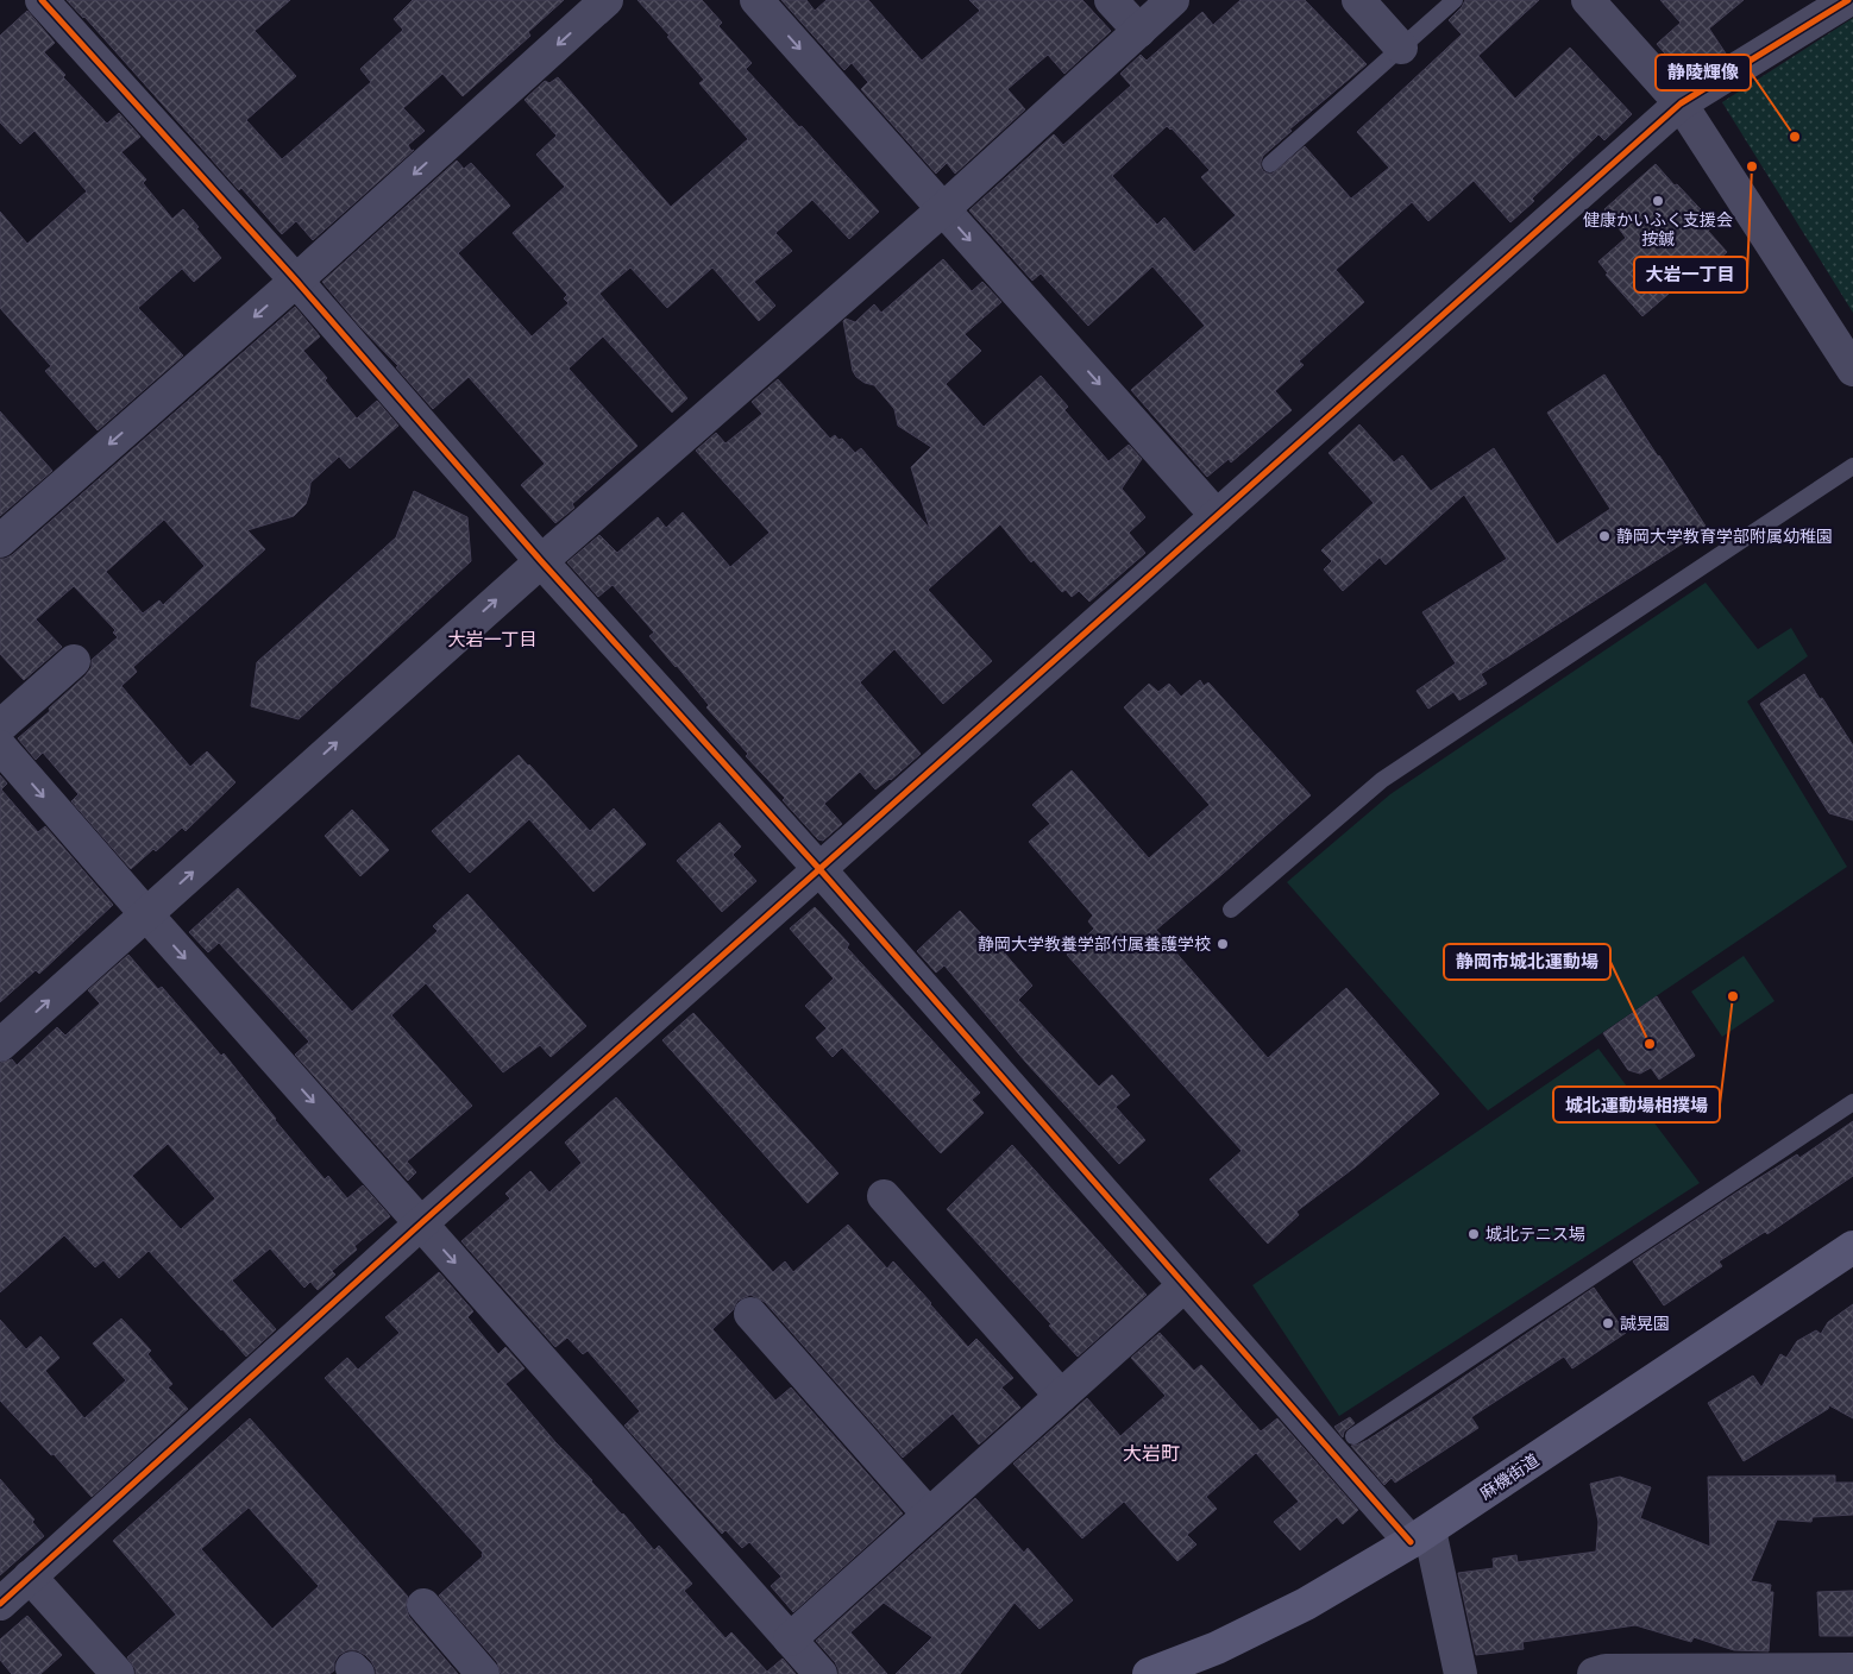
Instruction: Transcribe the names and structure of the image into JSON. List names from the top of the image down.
{
  "streets": {
    "street": ["麻機街道"]
  },
  "districts": ["大岩一丁目", "大岩町"],
  "places": [
    "静陵輝像",
    "大岩一丁目",
    "健康かいふく支援会 按鍼",
    "静岡大学教育学部附属幼稚園",
    "静岡大学教養学部付属養護学校",
    "城北運動場相撲場",
    "静岡市城北運動場",
    "城北テニス場",
    "誠晃園"
  ]
}
